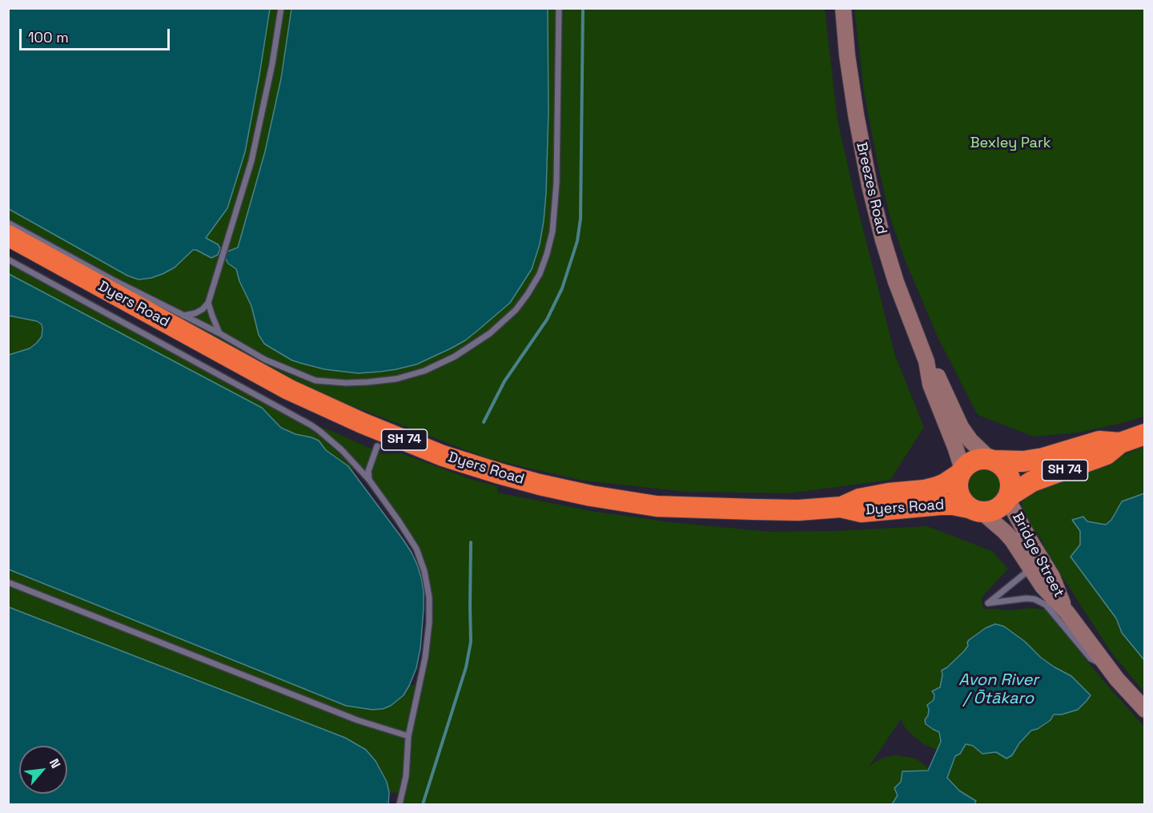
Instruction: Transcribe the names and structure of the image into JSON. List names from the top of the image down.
{
  "streets": {
    "highway": ["Dyers Road", "SH 74"],
    "main road": ["Breezes Road", "Bridge Street"]
  },
  "crossings": [
    ["Breezes Road", "Dyers Road"],
    ["Breezes Road", "SH 74"],
    ["Breezes Road", "Bridge Street"],
    ["Dyers Road", "SH 74"],
    ["Dyers Road", "Bridge Street"],
    ["SH 74", "Bridge Street"]
  ],
  "water": ["Avon River / Ōtākaro"],
  "parks": ["Bexley Park"],
  "scale_bar": "100 m",
  "north": "top right"
}
